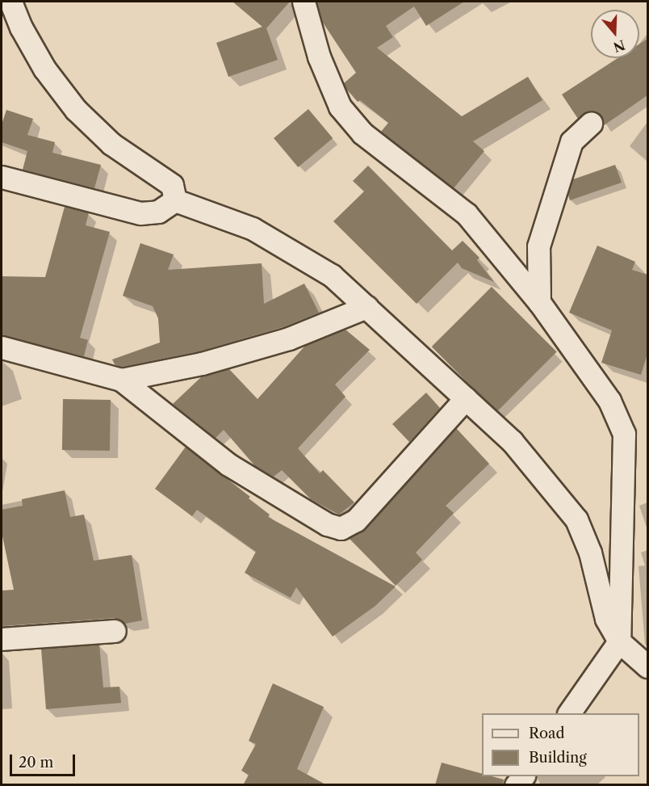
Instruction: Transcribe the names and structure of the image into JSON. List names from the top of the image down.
{
  "legend": ["Road", "Building"],
  "scale_bar": "20 m",
  "north": "bottom"
}
